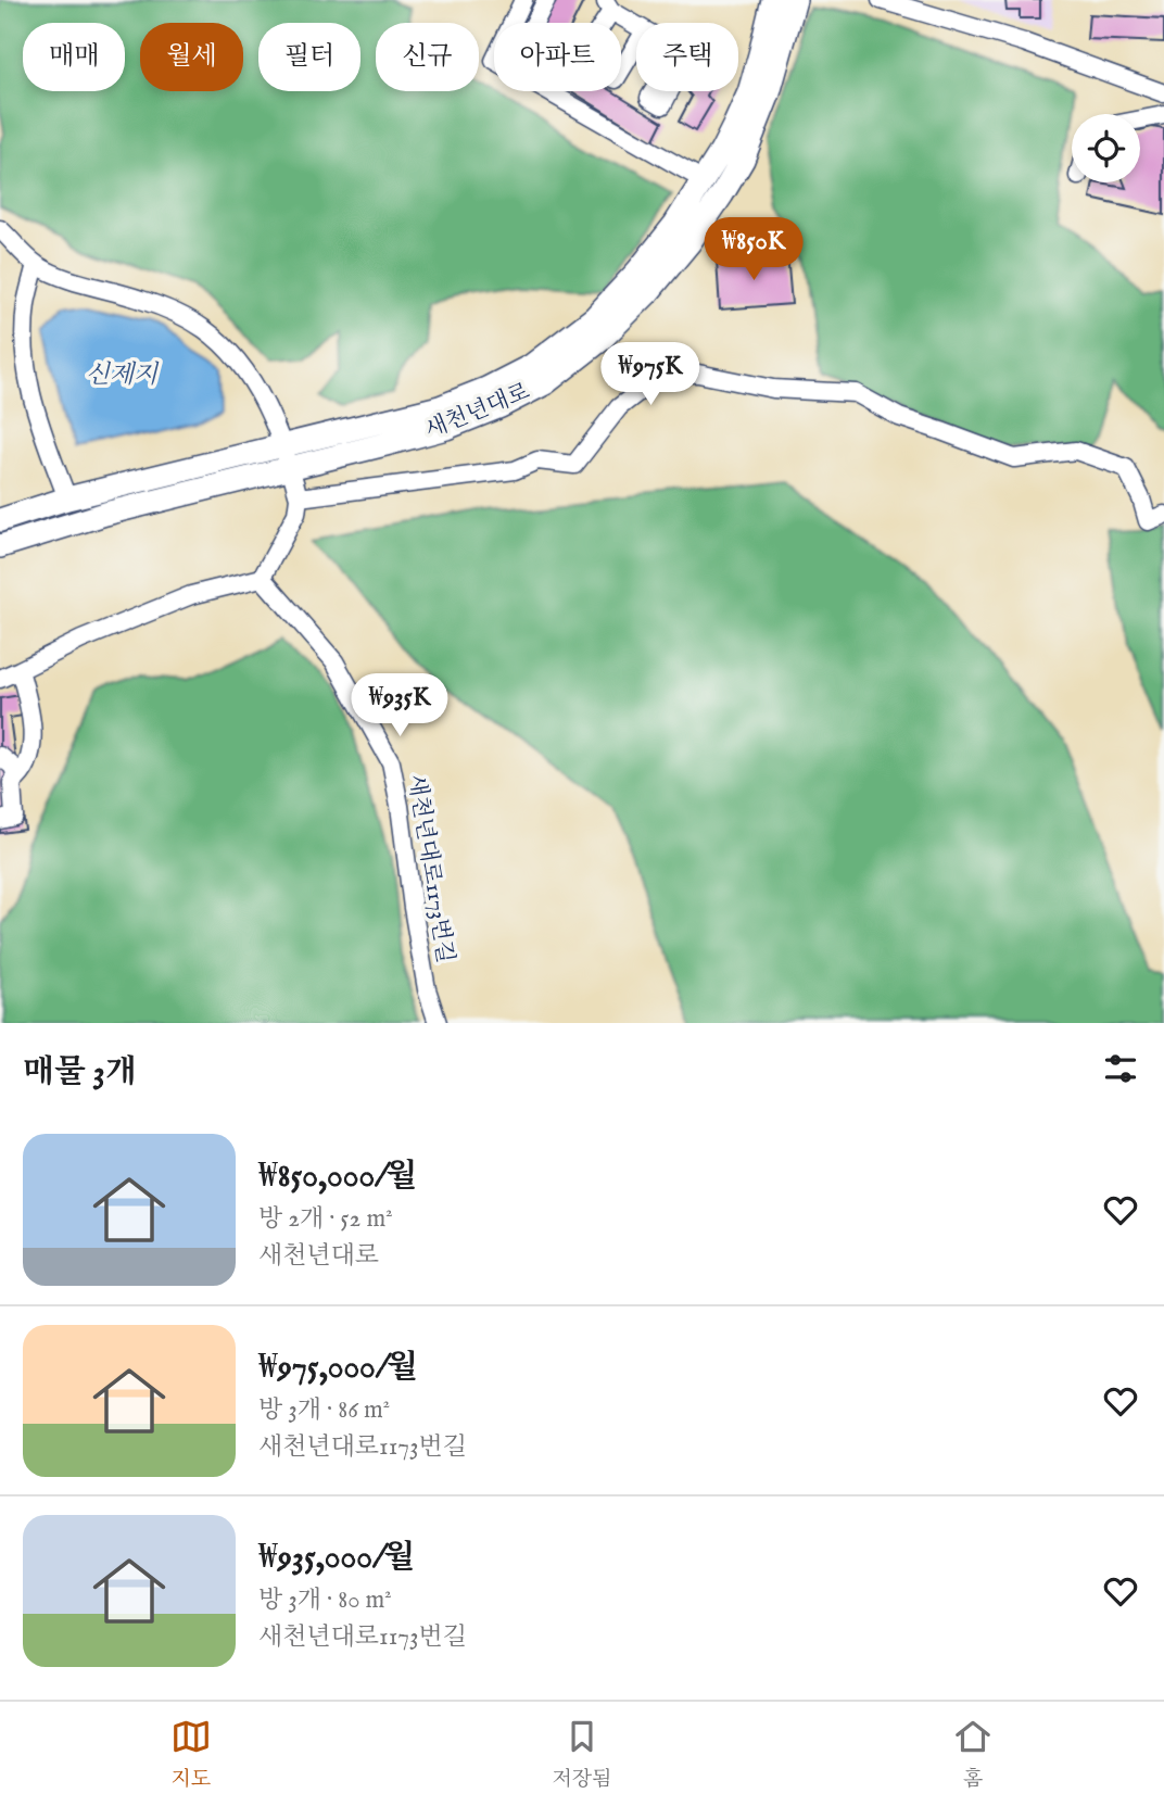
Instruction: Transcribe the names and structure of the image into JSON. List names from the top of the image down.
{
  "streets": {
    "main road": ["새천년대로"],
    "street": ["새천년대로1173번길"]
  },
  "water": ["신제지"],
  "page": {
    "chip": [
      "매매",
      "월세",
      "필터",
      "신규",
      "아파트",
      "주택"
    ],
    "price": ["₩850K", "₩975K", "₩935K"],
    "heading": "매물 3개",
    "list": [
      {
        "name": "₩850,000/월",
        "note": "방 2개 · 52 m² · 새천년대로"
      },
      {
        "name": "₩975,000/월",
        "note": "방 3개 · 86 m² · 새천년대로1173번길"
      },
      {
        "name": "₩935,000/월",
        "note": "방 3개 · 80 m² · 새천년대로1173번길"
      }
    ],
    "tabs": ["지도", "저장됨", "홈"]
  }
}
